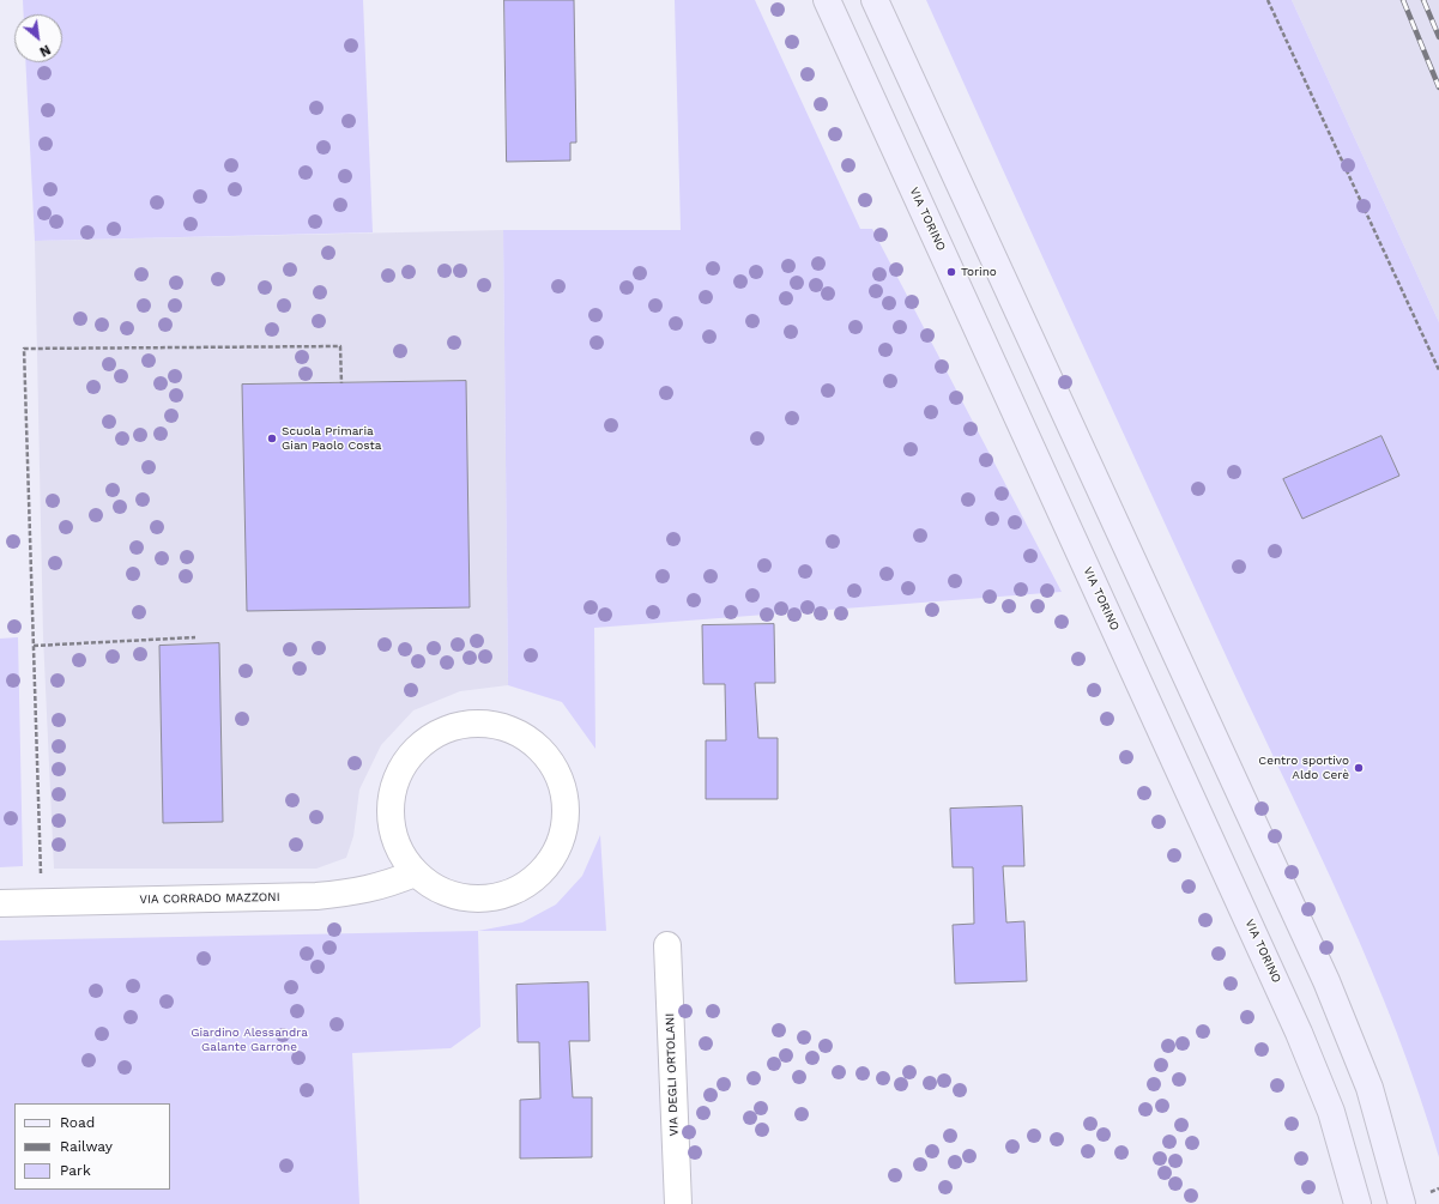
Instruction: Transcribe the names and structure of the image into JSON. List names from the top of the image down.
{
  "streets": {
    "main road": ["VIA TORINO"],
    "street": ["VIA CORRADO MAZZONI", "VIA DEGLI ORTOLANI"]
  },
  "parks": ["Giardino Alessandra Galante Garrone"],
  "places": ["Torino", "Scuola Primaria Gian Paolo Costa", "Centro sportivo Aldo Cerè"],
  "legend": ["Road", "Railway", "Park"],
  "north": "bottom right"
}
